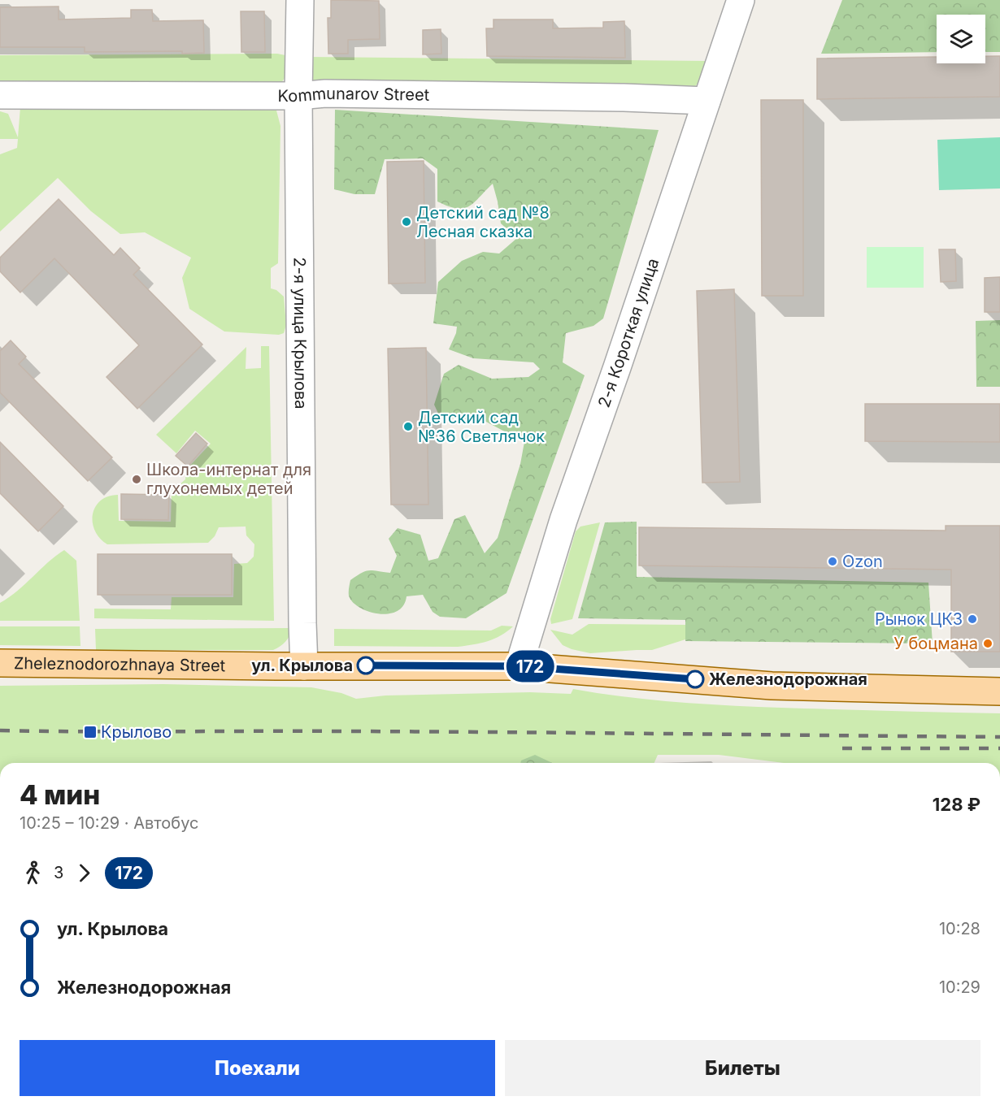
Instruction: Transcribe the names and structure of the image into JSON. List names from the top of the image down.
{
  "streets": {
    "main road": ["Zheleznodorozhnaya Street"],
    "street": ["Kommunarov Street", "2-я Короткая улица", "2-я улица Крылова"]
  },
  "crossings": [
    ["Kommunarov Street", "2-я Короткая улица"],
    ["Kommunarov Street", "2-я улица Крылова"],
    ["2-я Короткая улица", "Zheleznodorozhnaya Street"],
    ["2-я улица Крылова", "Zheleznodorozhnaya Street"]
  ],
  "places": {
    "other": [
      "Детский сад №8 Лесная сказка",
      "Детский сад №36 Светлячок",
      "Школа-интернат для глухонемых детей",
      "Ozon",
      "Рынок ЦКЗ",
      "У боцмана",
      "ул. Крылова",
      "Железнодорожная"
    ],
    "transit": ["Крылово"]
  },
  "lines": ["bus line 172"],
  "page": {
    "on_map": "172",
    "heading": ["4 мин", "10:25 – 10:29 · Автобус", "128 ₽"],
    "legs": ["3", "172"],
    "list": [
      {
        "name": "ул. Крылова",
        "value": "10:28"
      },
      {
        "name": "Железнодорожная",
        "value": "10:29"
      }
    ],
    "buttons": ["Поехали", "Билеты"]
  }
}
